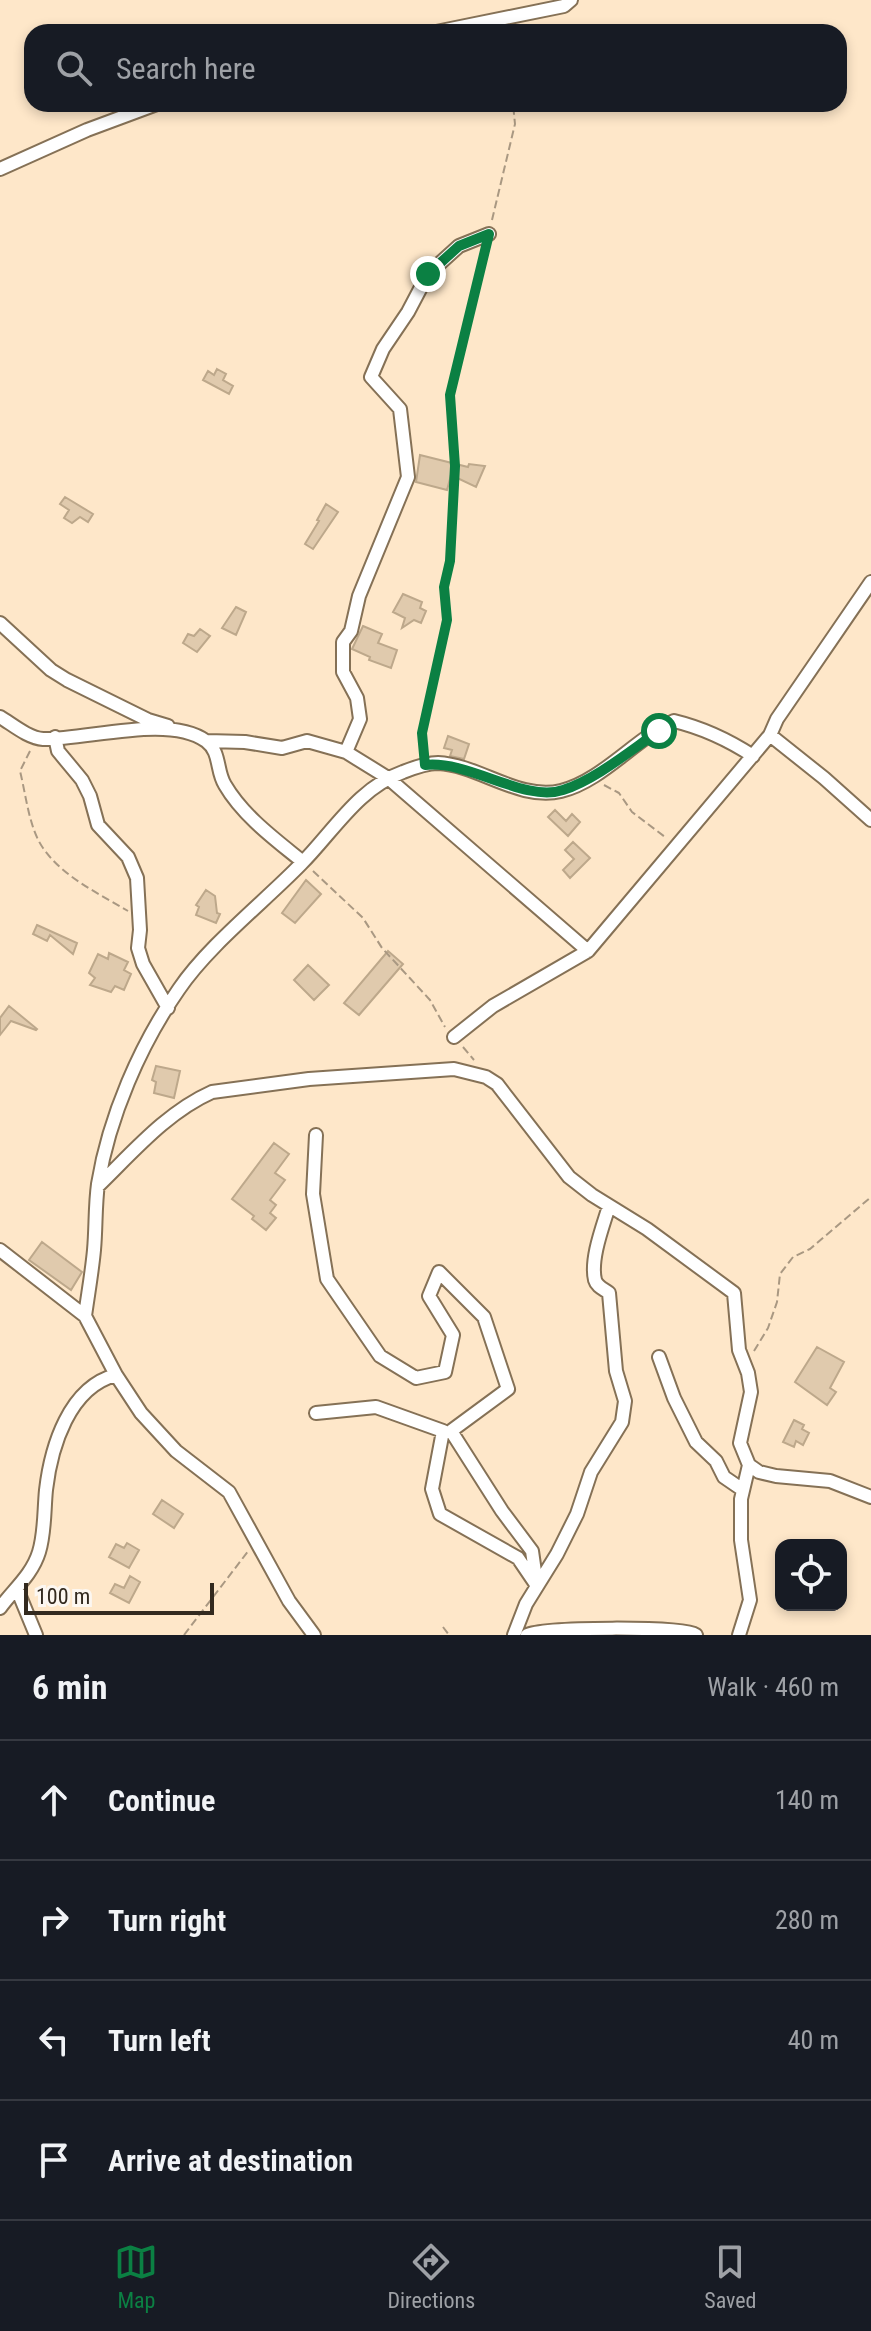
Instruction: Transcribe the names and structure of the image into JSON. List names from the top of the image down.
{
  "scale_bar": "100 m",
  "page": {
    "search": "Search here",
    "scale": "100 m",
    "heading": ["6 min", "Walk · 460 m"],
    "list": [
      ["Continue", "140 m"],
      ["Turn right", "280 m"],
      ["Turn left", "40 m"],
      "Arrive at destination"
    ],
    "nav": ["Map", "Directions", "Saved"]
  }
}
